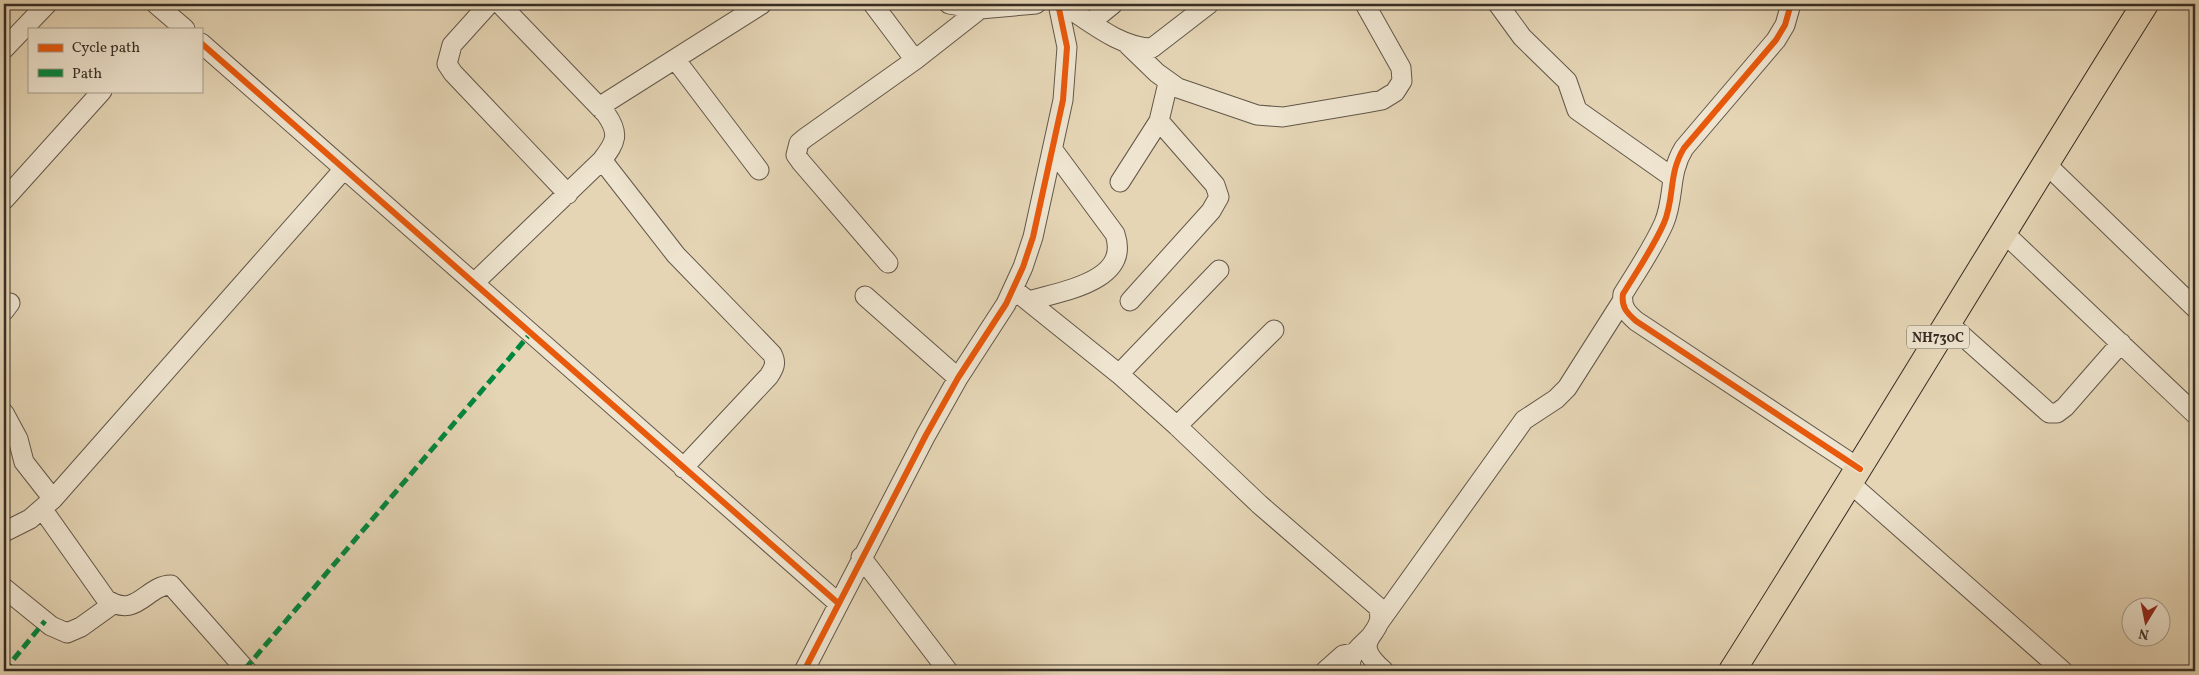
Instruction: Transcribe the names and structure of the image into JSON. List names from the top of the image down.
{
  "streets": {
    "highway": ["NH730C"]
  },
  "legend": ["Cycle path", "Path"],
  "north": "bottom"
}
